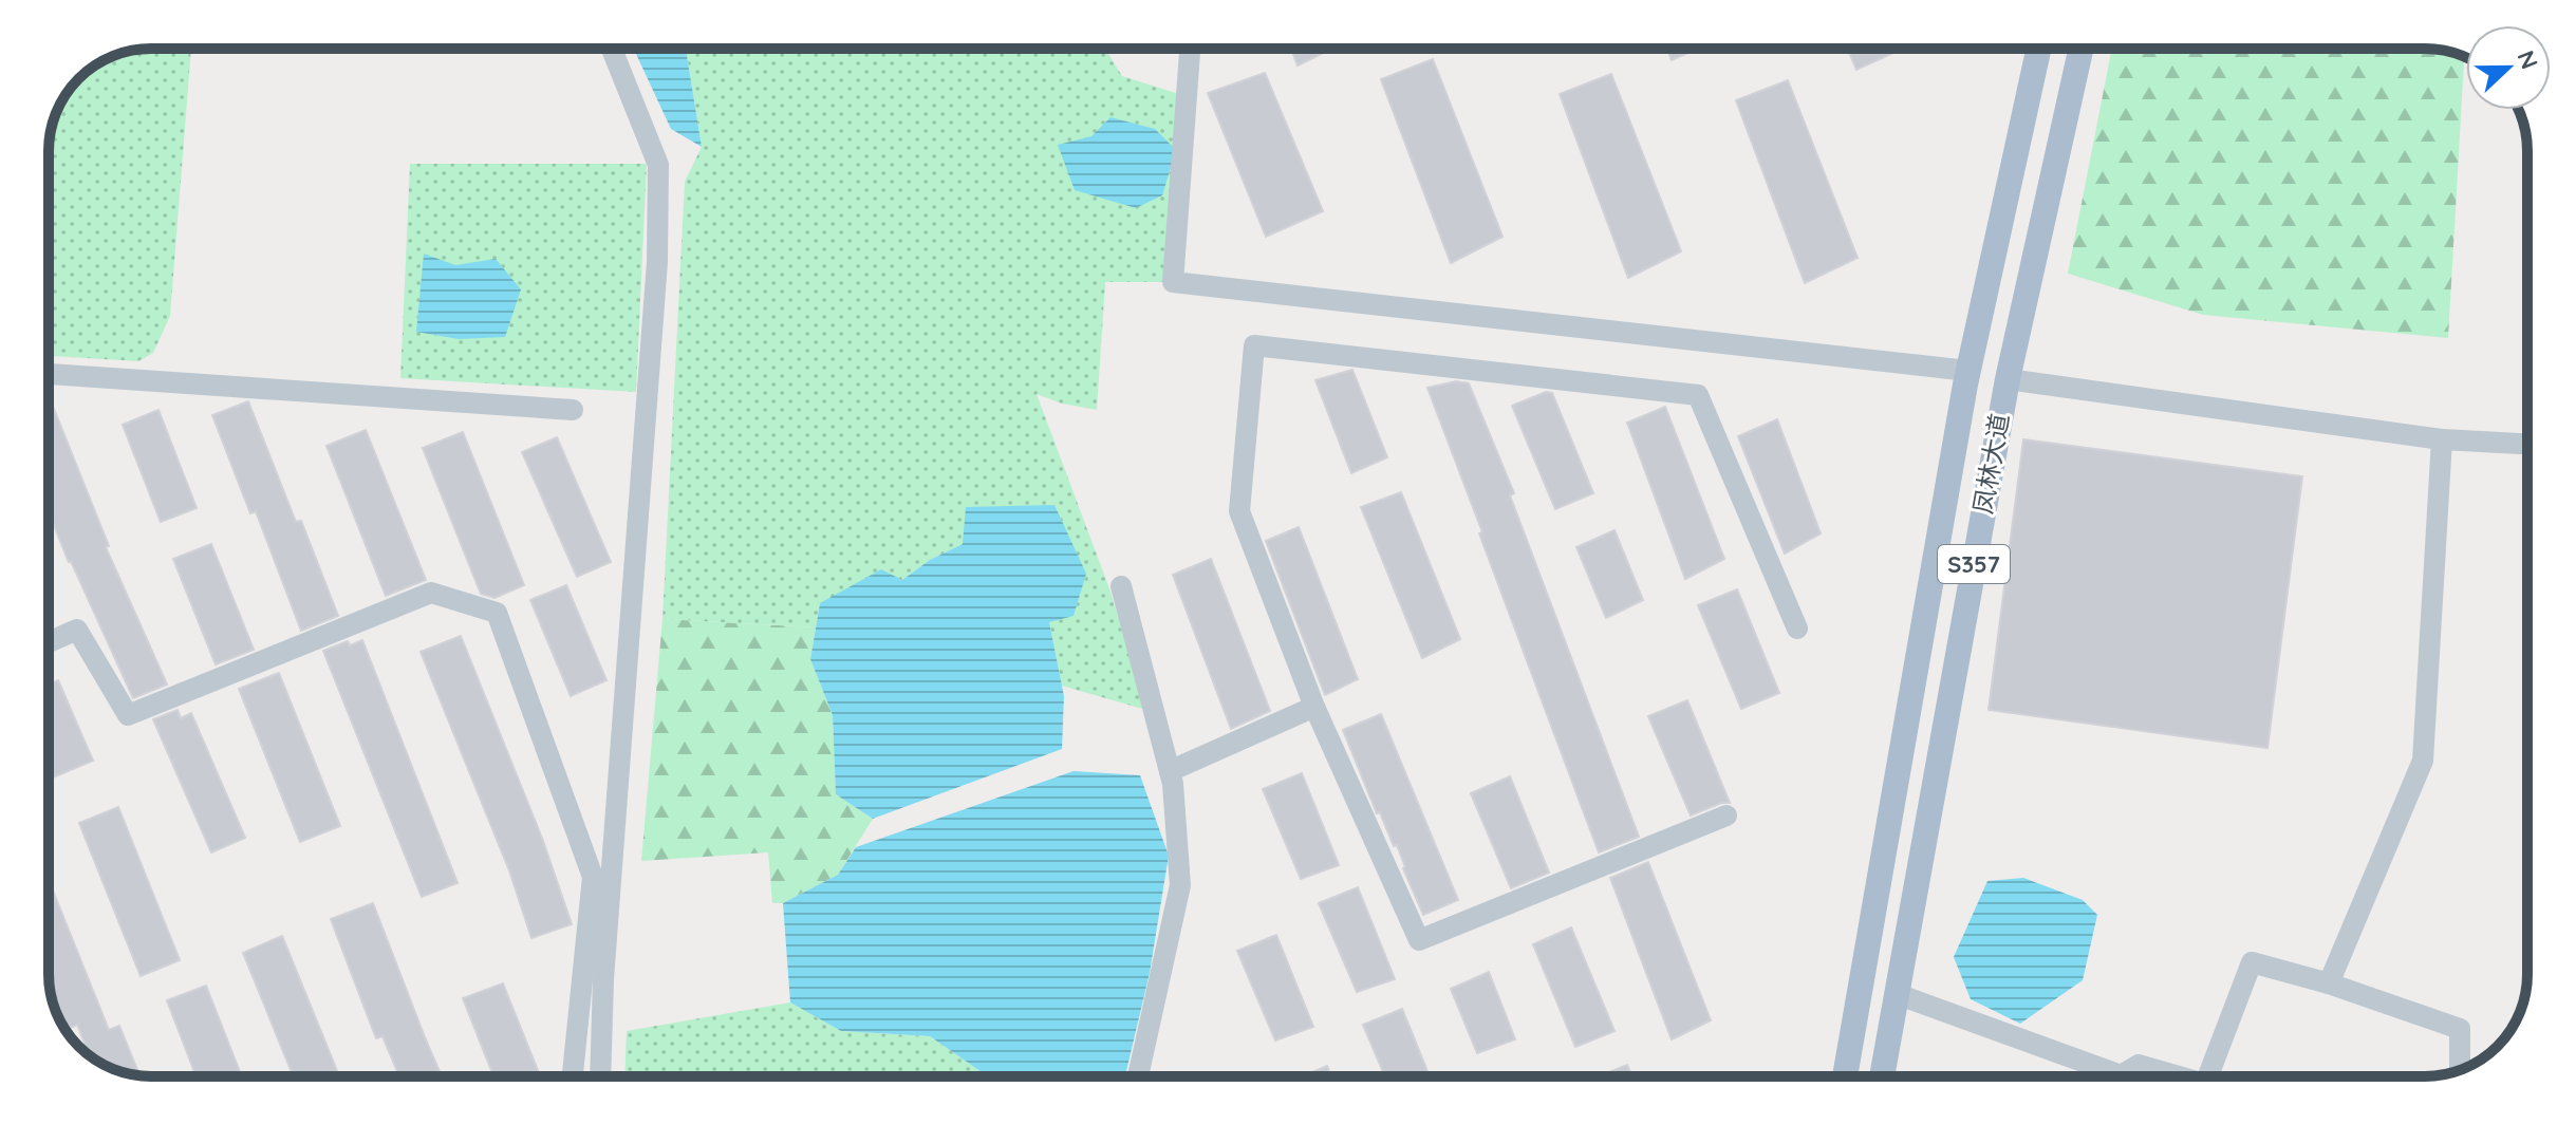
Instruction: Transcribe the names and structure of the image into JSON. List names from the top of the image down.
{
  "streets": {
    "main road": ["凤林大道", "S357"]
  },
  "north": "right"
}
